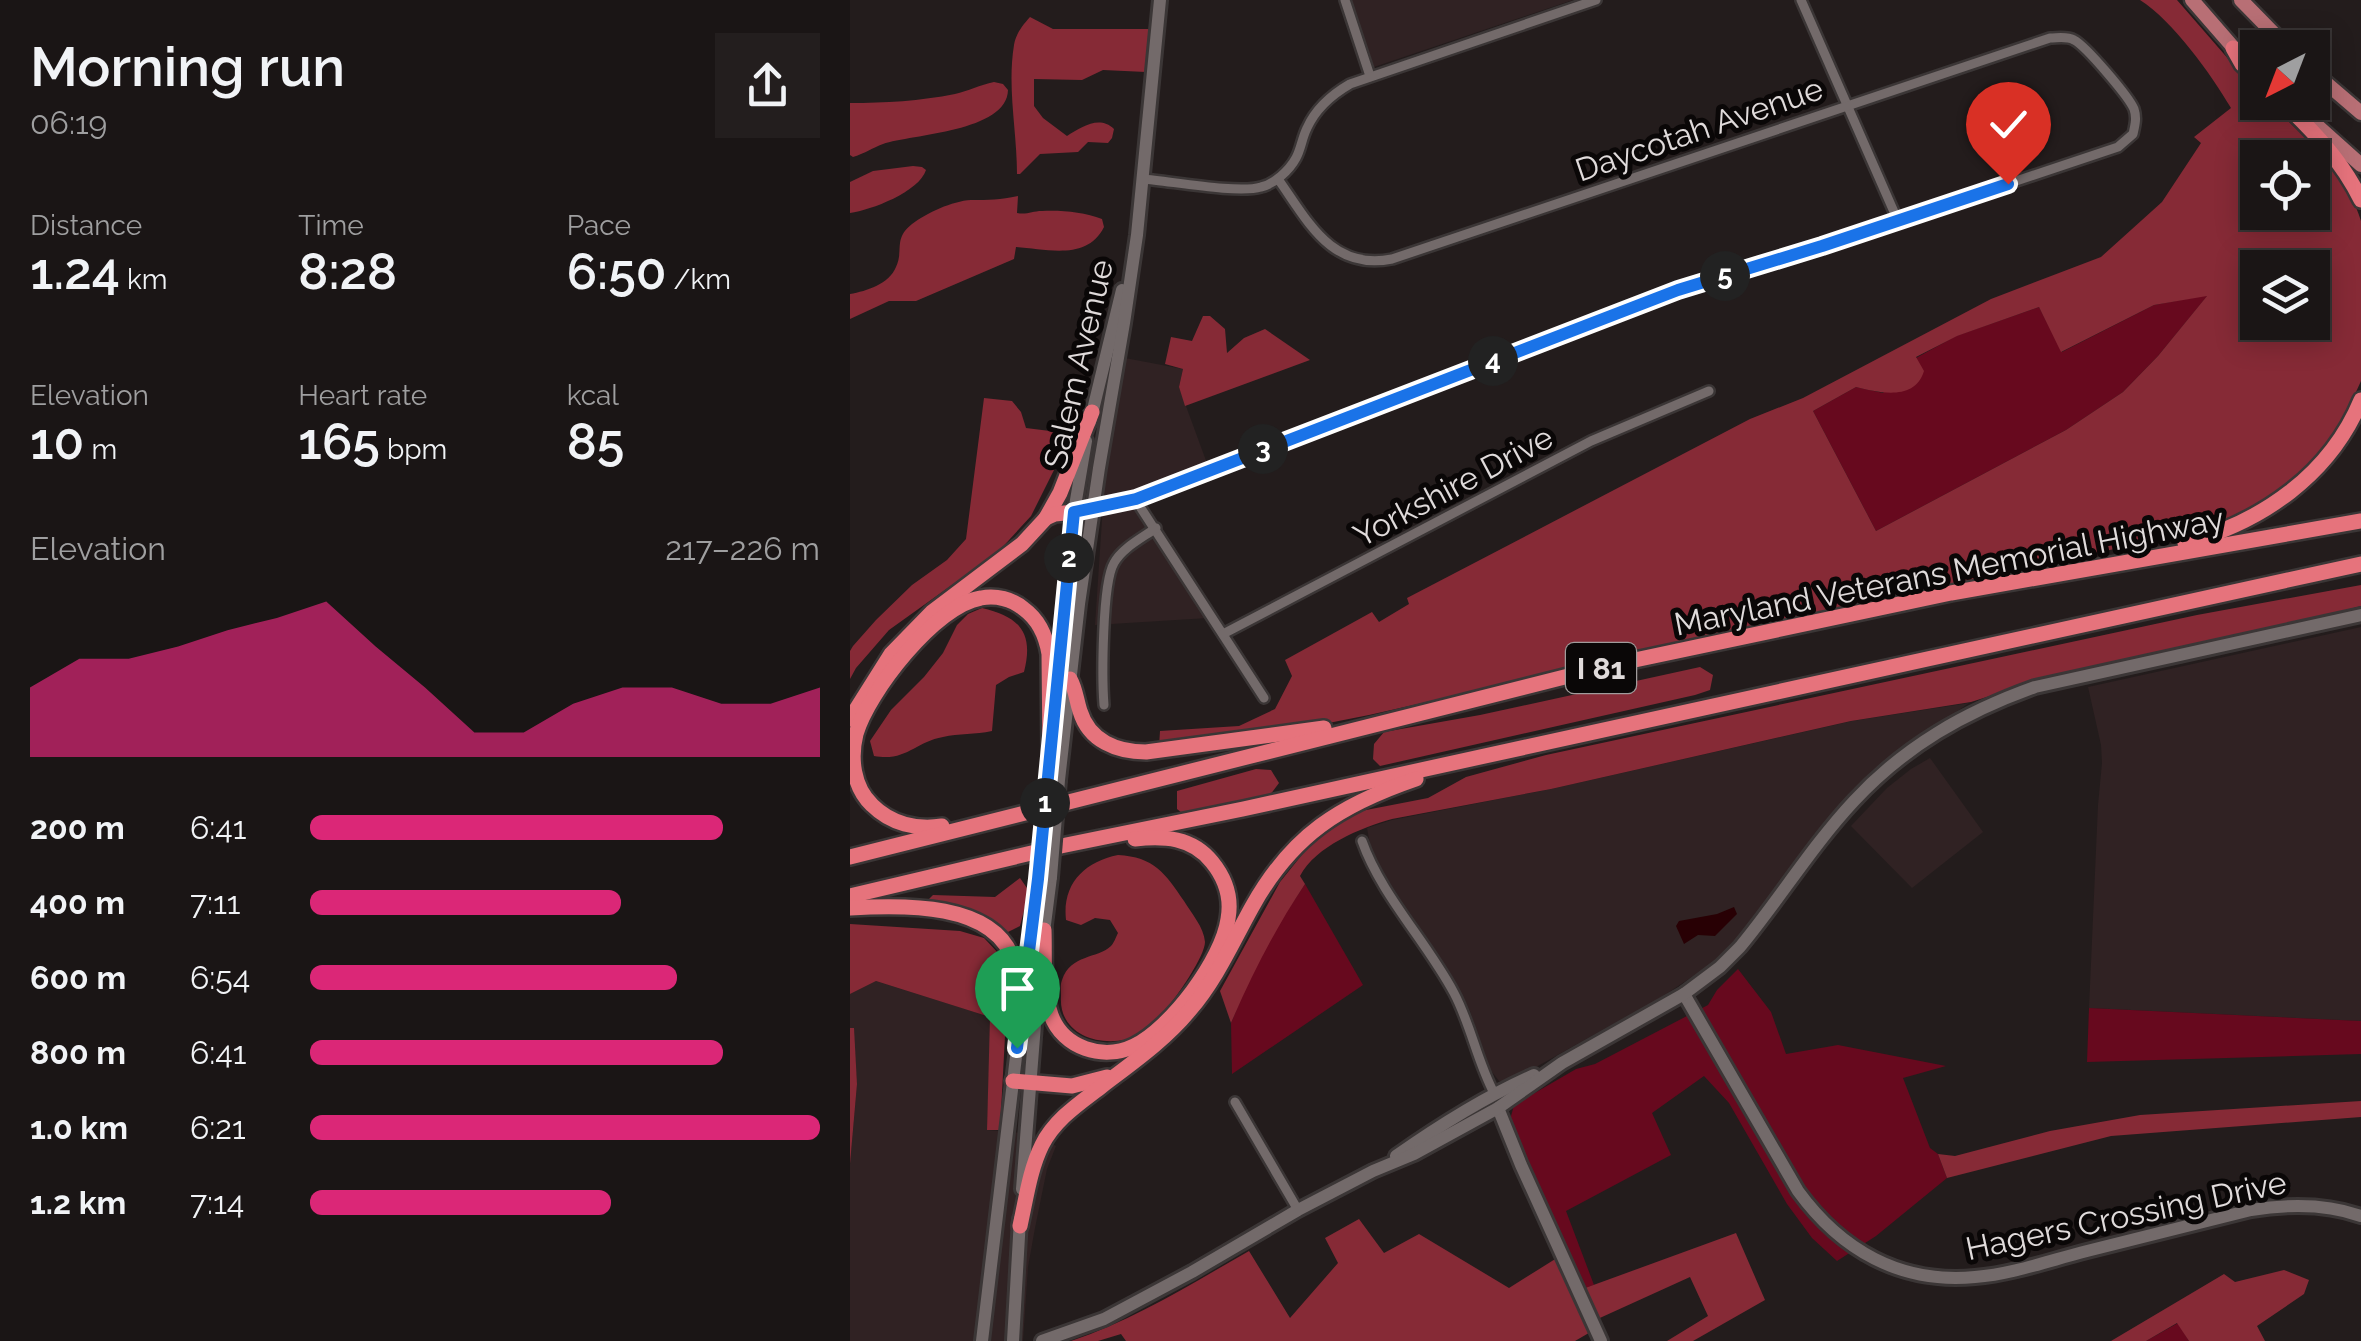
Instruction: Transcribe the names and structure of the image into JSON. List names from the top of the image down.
{
  "streets": {
    "highway": ["Maryland Veterans Memorial Highway", "I 81"],
    "street": [
      "Daycotah Avenue",
      "Salem Avenue",
      "Yorkshire Drive",
      "Hagers Crossing Drive"
    ]
  },
  "north": "bottom left",
  "page": {
    "heading": ["Morning run", "06:19"],
    "stats": [
      ["Distance", "1.24 km"],
      ["Time", "8:28"],
      ["Pace", "6:50 /km"],
      ["Elevation", "10 m"],
      ["Heart rate", "165 bpm"],
      ["kcal", "85"]
    ],
    "pins": [
      "5",
      "4",
      "3",
      "2",
      "1"
    ],
    "chart": ["Elevation", "217–226 m"],
    "list": [
      {
        "name": "200 m",
        "note": "6:41"
      },
      {
        "name": "400 m",
        "note": "7:11"
      },
      {
        "name": "600 m",
        "note": "6:54"
      },
      {
        "name": "800 m",
        "note": "6:41"
      },
      {
        "name": "1.0 km",
        "note": "6:21"
      },
      {
        "name": "1.2 km",
        "note": "7:14"
      }
    ]
  }
}
